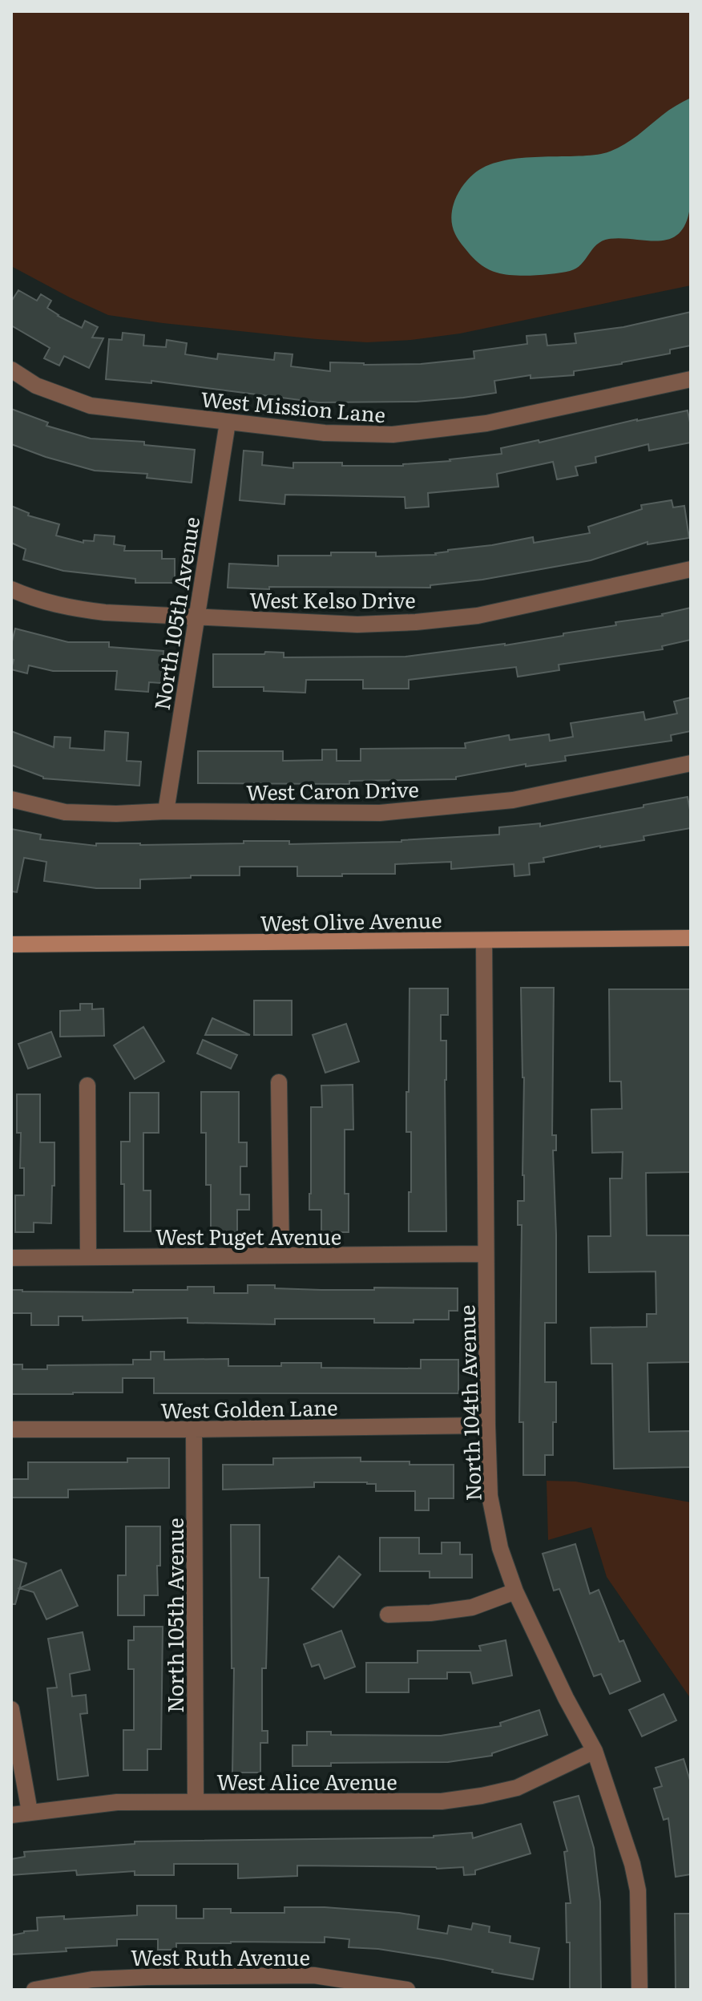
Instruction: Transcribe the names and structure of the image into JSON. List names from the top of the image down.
{
  "streets": {
    "main road": ["West Olive Avenue"],
    "street": [
      "West Mission Lane",
      "West Kelso Drive",
      "North 105th Avenue",
      "West Caron Drive",
      "West Puget Avenue",
      "North 104th Avenue",
      "West Golden Lane",
      "West Alice Avenue",
      "West Ruth Avenue"
    ]
  },
  "crossings": [
    ["West Mission Lane", "North 105th Avenue"],
    ["West Kelso Drive", "North 105th Avenue"],
    ["North 105th Avenue", "West Caron Drive"],
    ["North 105th Avenue", "West Golden Lane"],
    ["North 105th Avenue", "West Alice Avenue"],
    ["West Olive Avenue", "North 104th Avenue"],
    ["West Puget Avenue", "North 104th Avenue"],
    ["North 104th Avenue", "West Golden Lane"],
    ["North 104th Avenue", "West Alice Avenue"]
  ]
}
